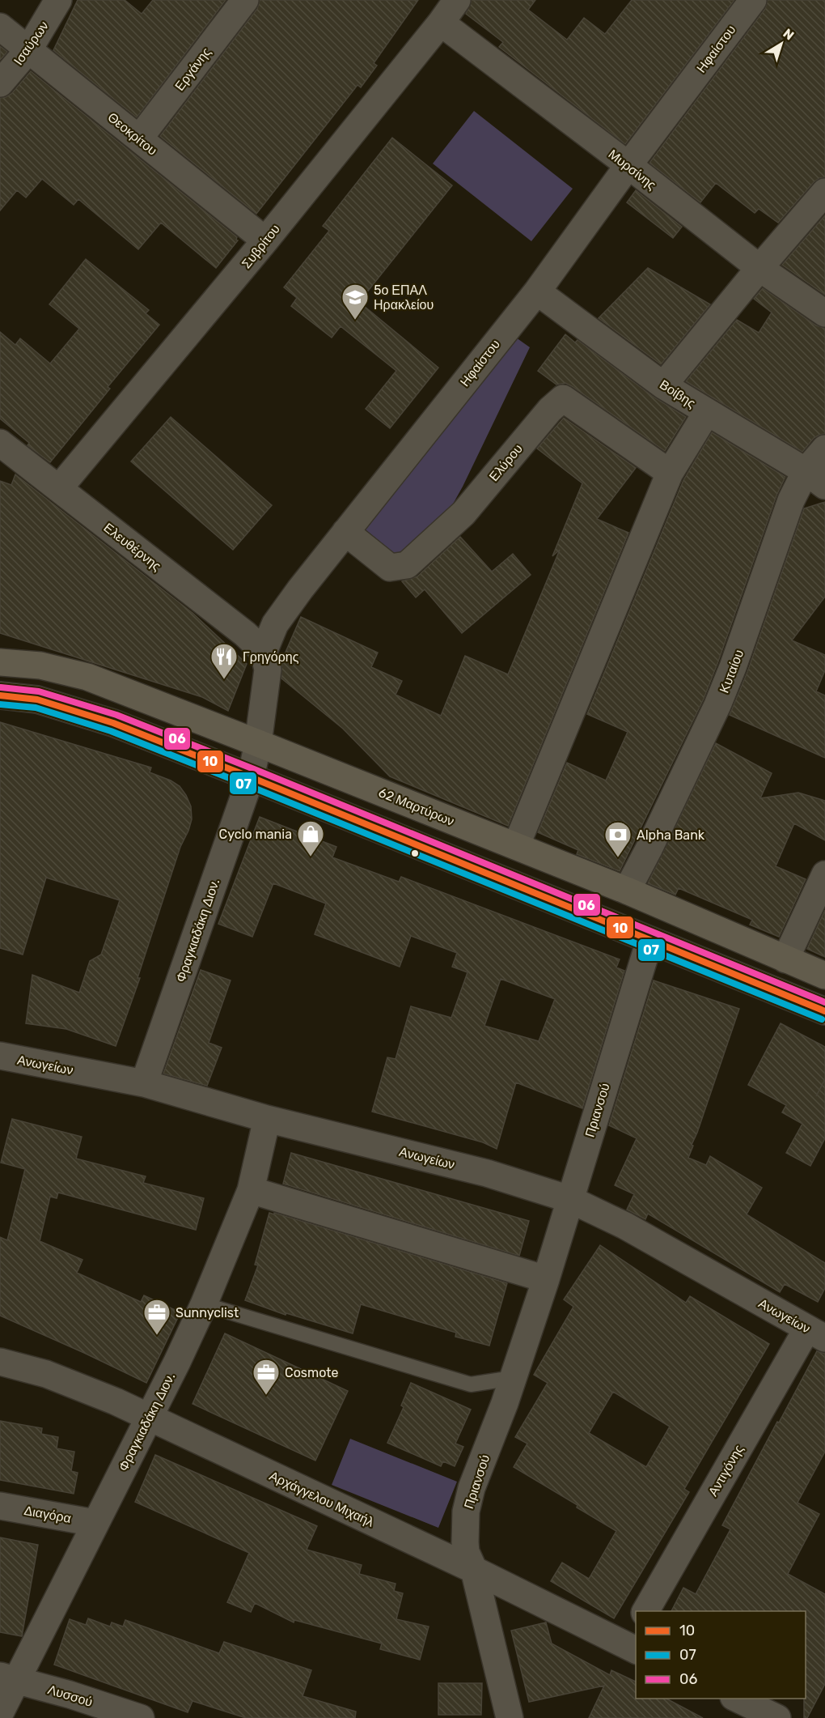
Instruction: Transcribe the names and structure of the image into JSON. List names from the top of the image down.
{
  "streets": {
    "main road": ["62 Μαρτύρων"],
    "street": [
      "Ισαύρων",
      "Ηφαίστου",
      "Εργάνης",
      "Θεοκρίτου",
      "Μυρσίνης",
      "Συβρίτου",
      "Βοίβης",
      "Ελύρου",
      "Ελευθέρνης",
      "Κυταίου",
      "Φραγκιαδάκη Διον.",
      "Ανωγείων",
      "Πριανσού",
      "Αντιγόνης",
      "Αρχάγγελου Μιχαήλ",
      "Διαγόρα",
      "Λυσσού"
    ]
  },
  "crossings": [
    ["Ισαύρων", "Θεοκρίτου"],
    ["Ηφαίστου", "Μυρσίνης"],
    ["Ηφαίστου", "Βοίβης"],
    ["Ηφαίστου", "Ελύρου"],
    ["Ηφαίστου", "Ελευθέρνης"],
    ["Ηφαίστου", "62 Μαρτύρων"],
    ["Ηφαίστου", "Φραγκιαδάκη Διον."],
    ["Εργάνης", "Θεοκρίτου"],
    ["Θεοκρίτου", "Συβρίτου"],
    ["Μυρσίνης", "Συβρίτου"],
    ["Συβρίτου", "Ελευθέρνης"],
    ["Βοίβης", "Κυταίου"],
    ["Κυταίου", "62 Μαρτύρων"],
    ["62 Μαρτύρων", "Φραγκιαδάκη Διον."],
    ["Φραγκιαδάκη Διον.", "Ανωγείων"],
    ["Φραγκιαδάκη Διον.", "Αρχάγγελου Μιχαήλ"],
    ["Φραγκιαδάκη Διον.", "Διαγόρα"],
    ["Φραγκιαδάκη Διον.", "Λυσσού"],
    ["Ανωγείων", "Πριανσού"],
    ["Ανωγείων", "Αντιγόνης"],
    ["Πριανσού", "Αρχάγγελου Μιχαήλ"]
  ],
  "places": {
    "school or university": ["5ο ΕΠΑΛ Ηρακλείου"],
    "restaurant": ["Γρηγόρης"],
    "shop": ["Cyclo mania"],
    "bank": ["Alpha Bank"],
    "office": ["Sunnyclist", "Cosmote"]
  },
  "lines": ["transit line 06", "transit line 10", "transit line 07"],
  "legend": ["10", "07", "06"],
  "north": "top right"
}
